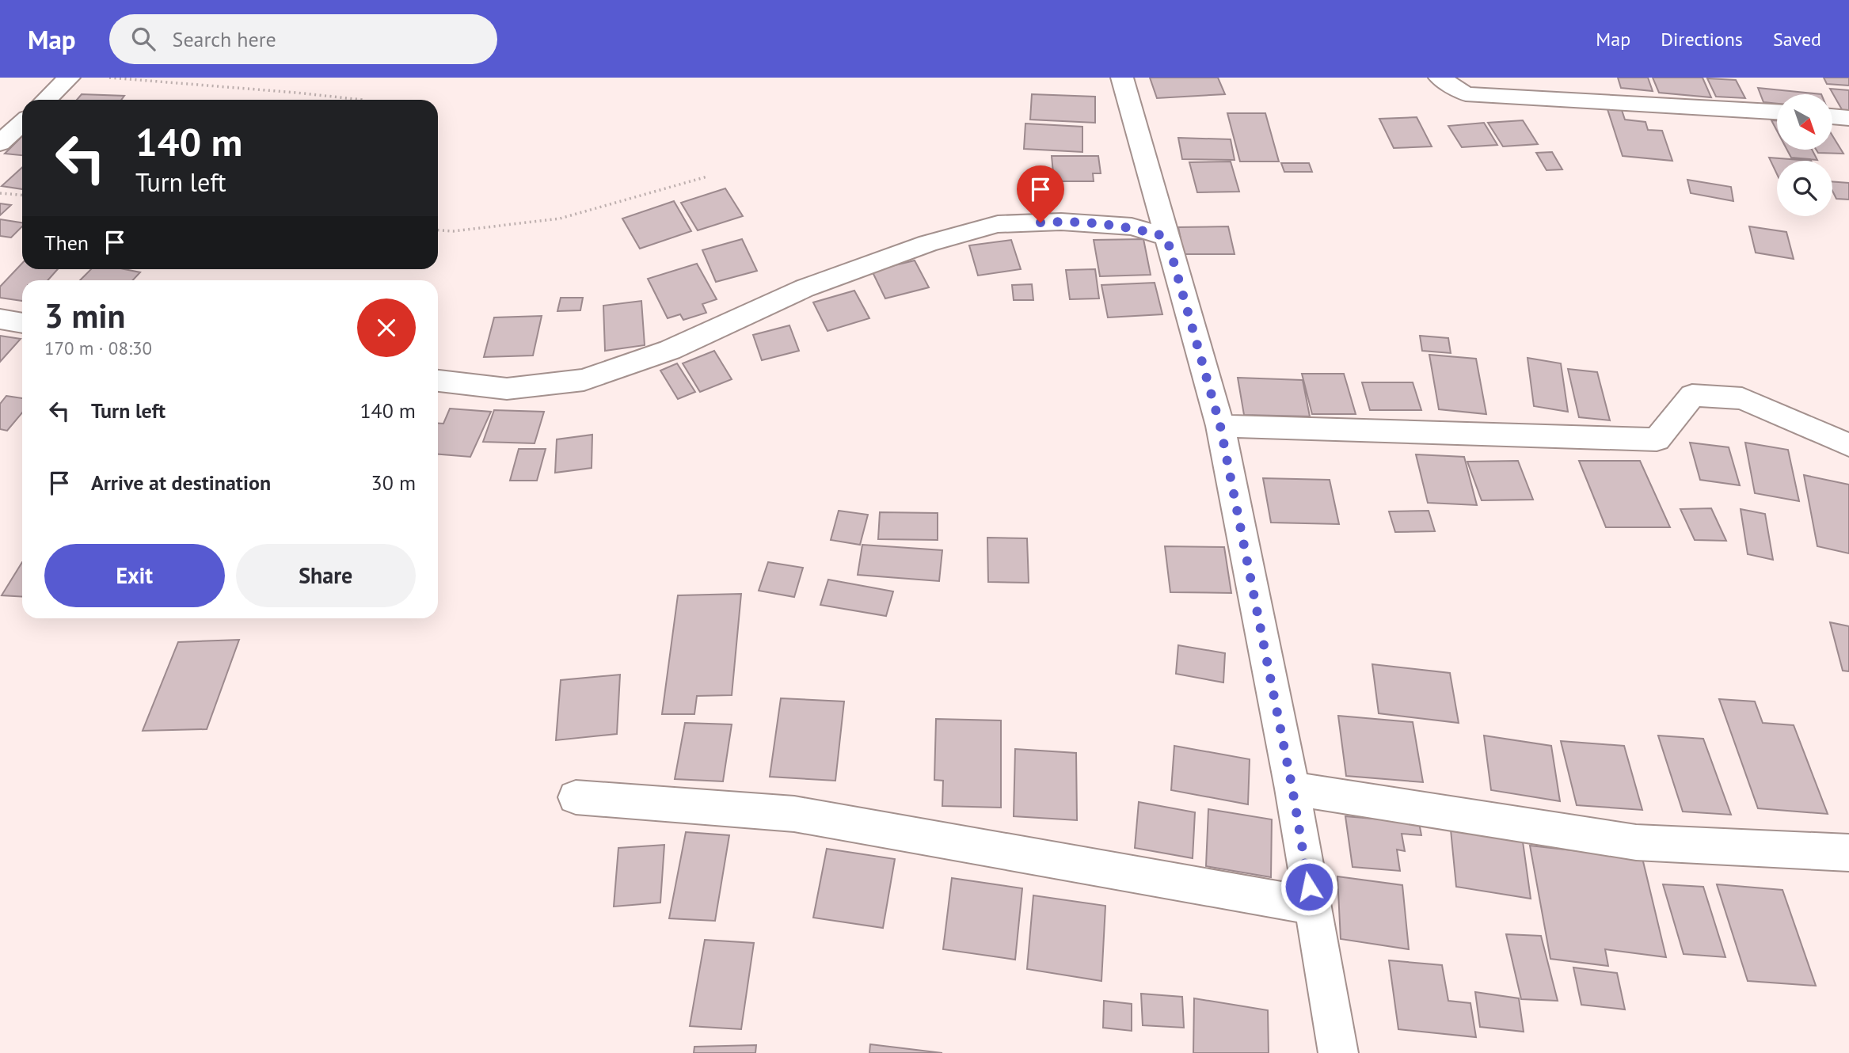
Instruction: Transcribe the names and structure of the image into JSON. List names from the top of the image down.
{
  "north": "bottom right",
  "page": {
    "header": "Map",
    "search": "Search here",
    "nav": ["Map", "Directions", "Saved"],
    "turn": ["140 m", "Turn left"],
    "then": "Then",
    "heading": ["3 min", "170 m · 08:30"],
    "list": [
      {
        "name": "Turn left",
        "value": "140 m"
      },
      {
        "name": "Arrive at destination",
        "value": "30 m"
      }
    ],
    "buttons": ["Exit", "Share"]
  }
}
